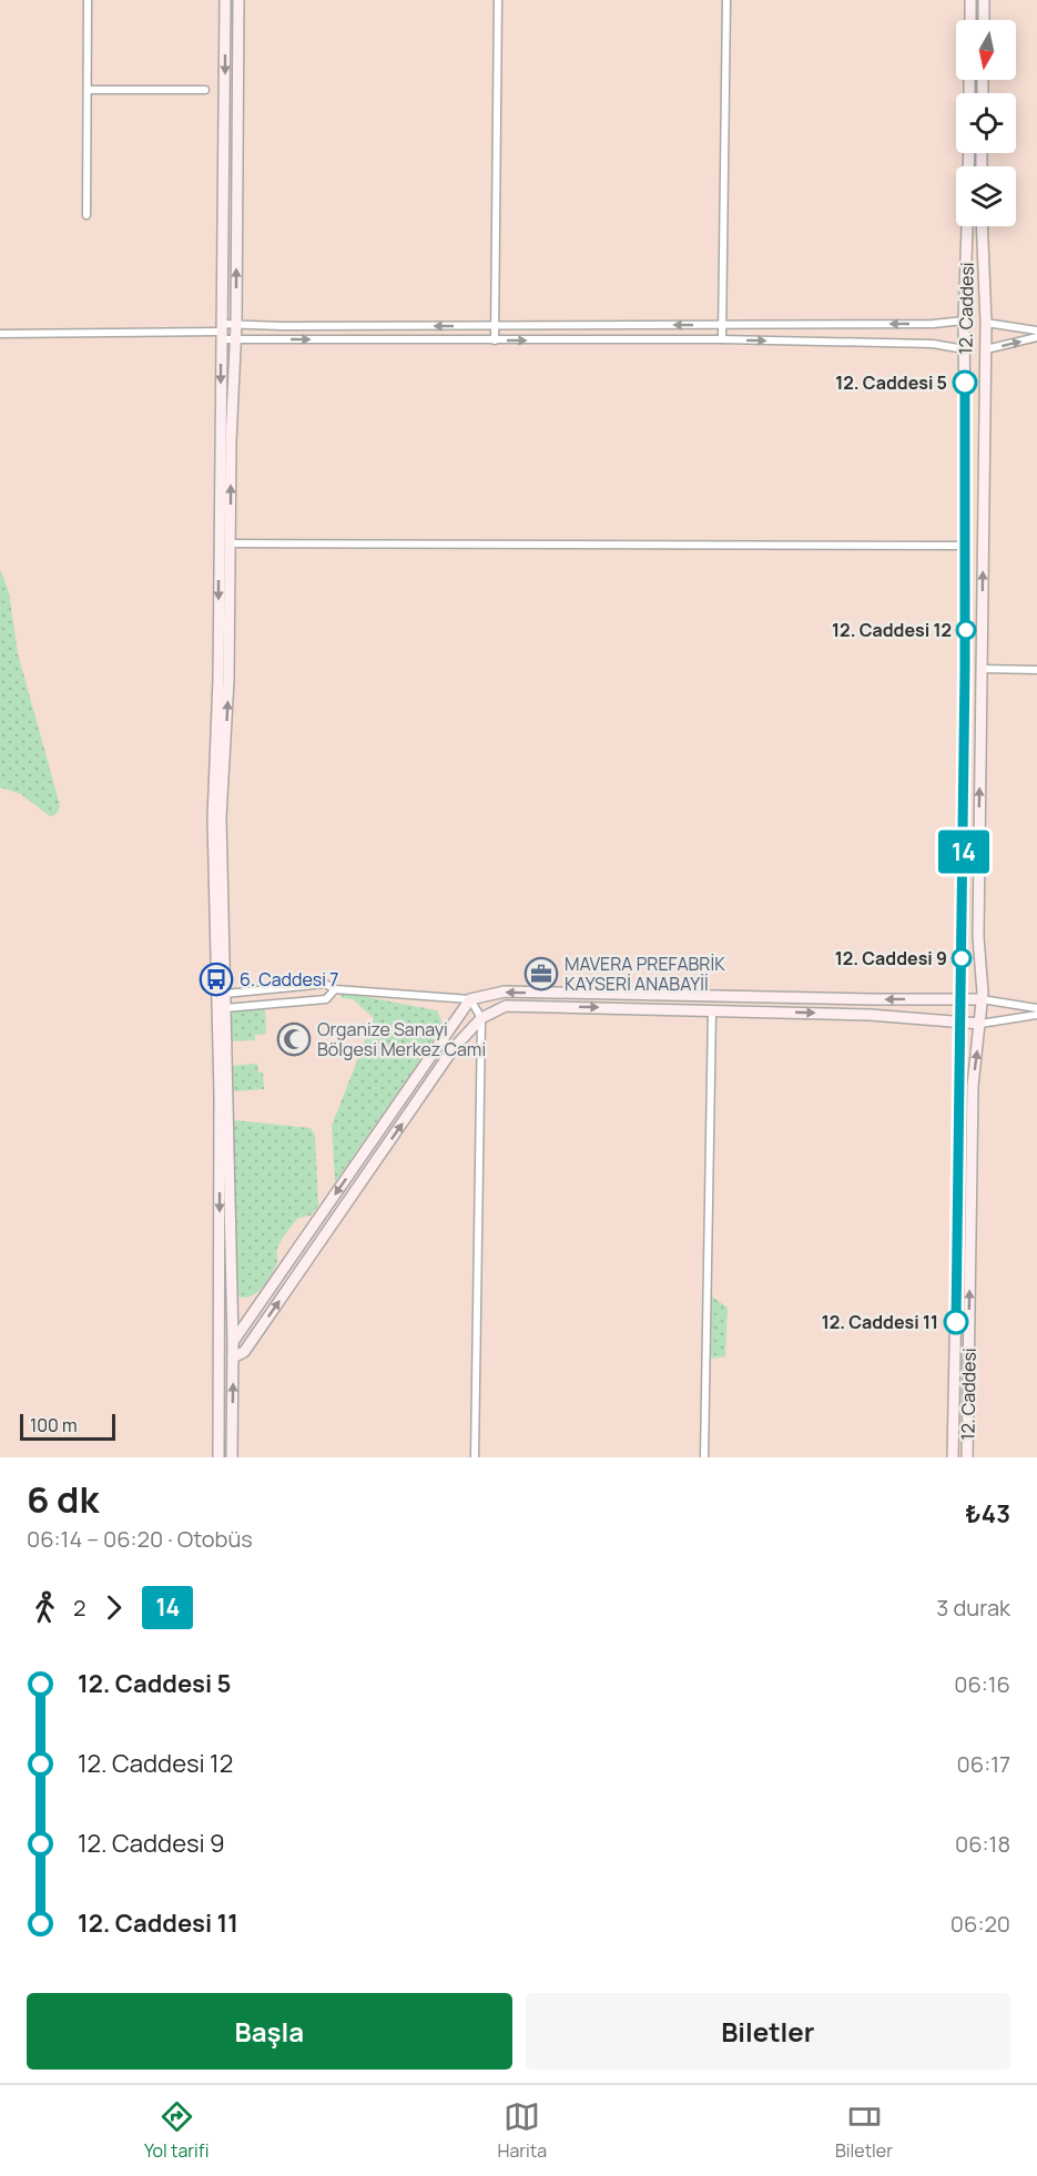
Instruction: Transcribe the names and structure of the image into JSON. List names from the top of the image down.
{
  "streets": {
    "street": ["12. Caddesi"]
  },
  "places": {
    "other": [
      "12. Caddesi 5",
      "12. Caddesi 12",
      "12. Caddesi 9",
      "12. Caddesi 11"
    ],
    "office": ["MAVERA PREFABRİK KAYSERİ ANABAYİİ"],
    "bus stop": ["6. Caddesi 7"],
    "mosque": ["Organize Sanayi Bölgesi Merkez Cami"]
  },
  "lines": ["bus line 14"],
  "scale_bar": "100 m",
  "north": "bottom",
  "page": {
    "on_map": "14",
    "scale": "100 m",
    "heading": ["6 dk", "06:14 – 06:20 · Otobüs", "₺43"],
    "legs": ["2", "14", "3 durak"],
    "list": [
      {
        "name": "12. Caddesi 5",
        "value": "06:16"
      },
      {
        "name": "12. Caddesi 12",
        "value": "06:17"
      },
      {
        "name": "12. Caddesi 9",
        "value": "06:18"
      },
      {
        "name": "12. Caddesi 11",
        "value": "06:20"
      }
    ],
    "buttons": ["Başla", "Biletler"],
    "tabs": ["Yol tarifi", "Harita", "Biletler"]
  }
}
